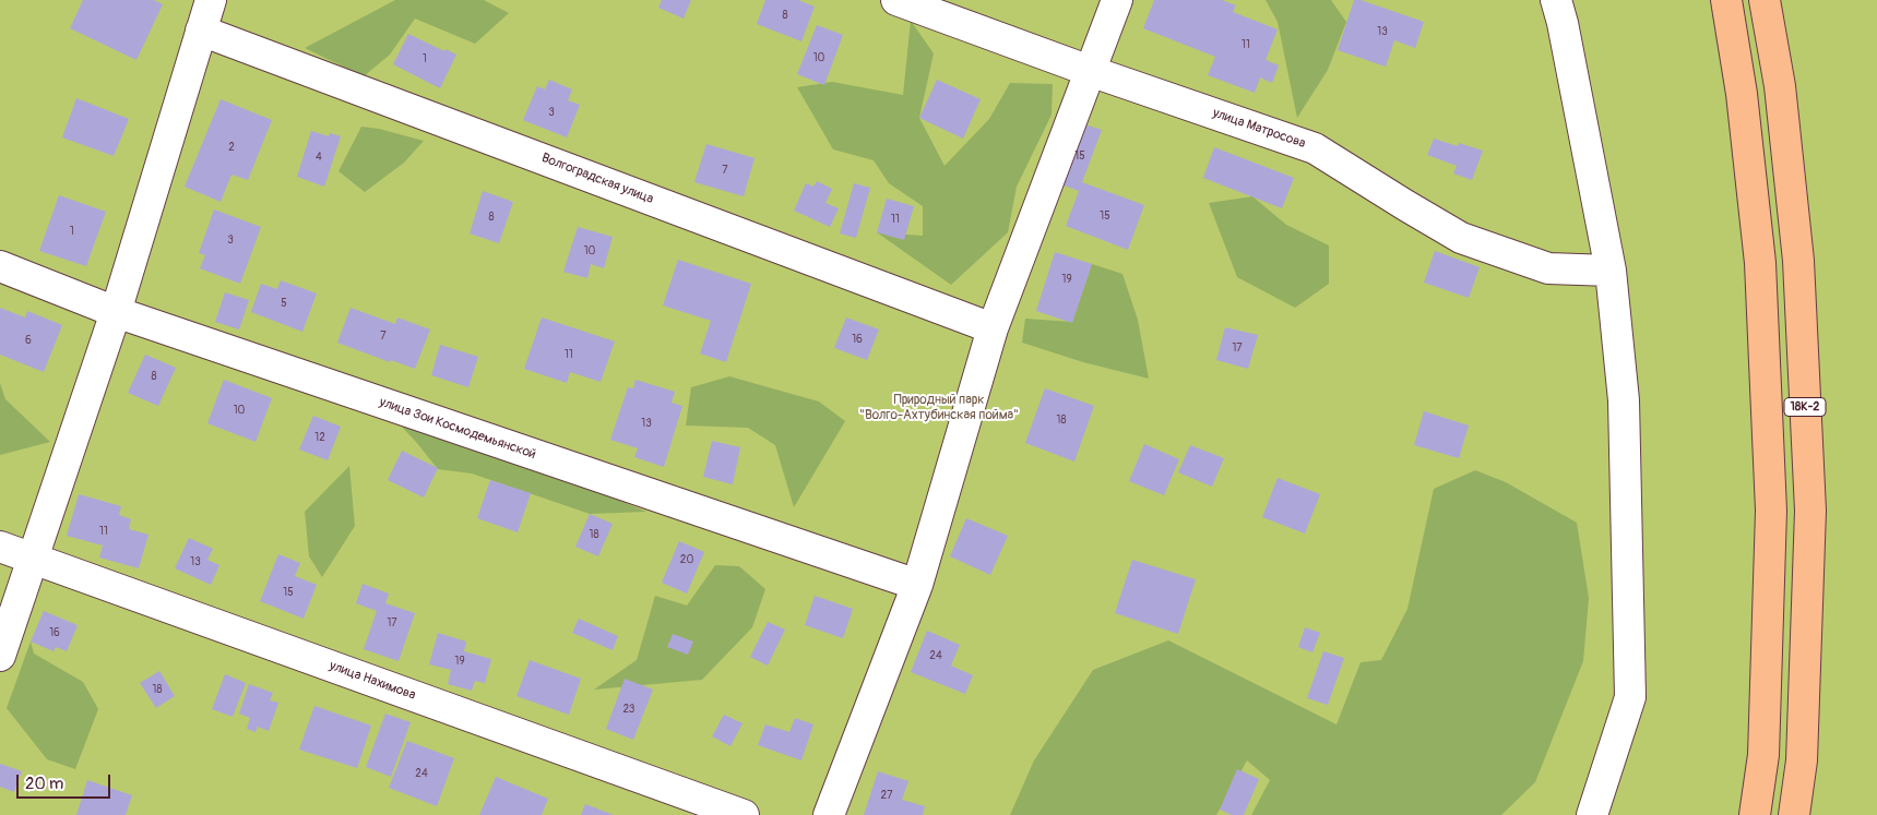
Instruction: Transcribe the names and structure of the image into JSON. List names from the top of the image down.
{
  "streets": {
    "main road": ["18К-2"],
    "street": [
      "улица Матросова",
      "Волгоградская улица",
      "улица Зои Космодемьянской",
      "улица Нахимова"
    ]
  },
  "parks": ["Природный парк \"Волго-Ахтубинская пойма\""],
  "house_numbers": [
    "8",
    "13",
    "11",
    "10",
    "1",
    "3",
    "2",
    "15",
    "4",
    "7",
    "15",
    "8",
    "11",
    "1",
    "3",
    "10",
    "19",
    "5",
    "7",
    "16",
    "6",
    "17",
    "11",
    "8",
    "10",
    "18",
    "13",
    "12",
    "11",
    "18",
    "20",
    "13",
    "15",
    "17",
    "16",
    "24",
    "19",
    "18",
    "23",
    "24",
    "27"
  ],
  "scale_bar": "20 m"
}
